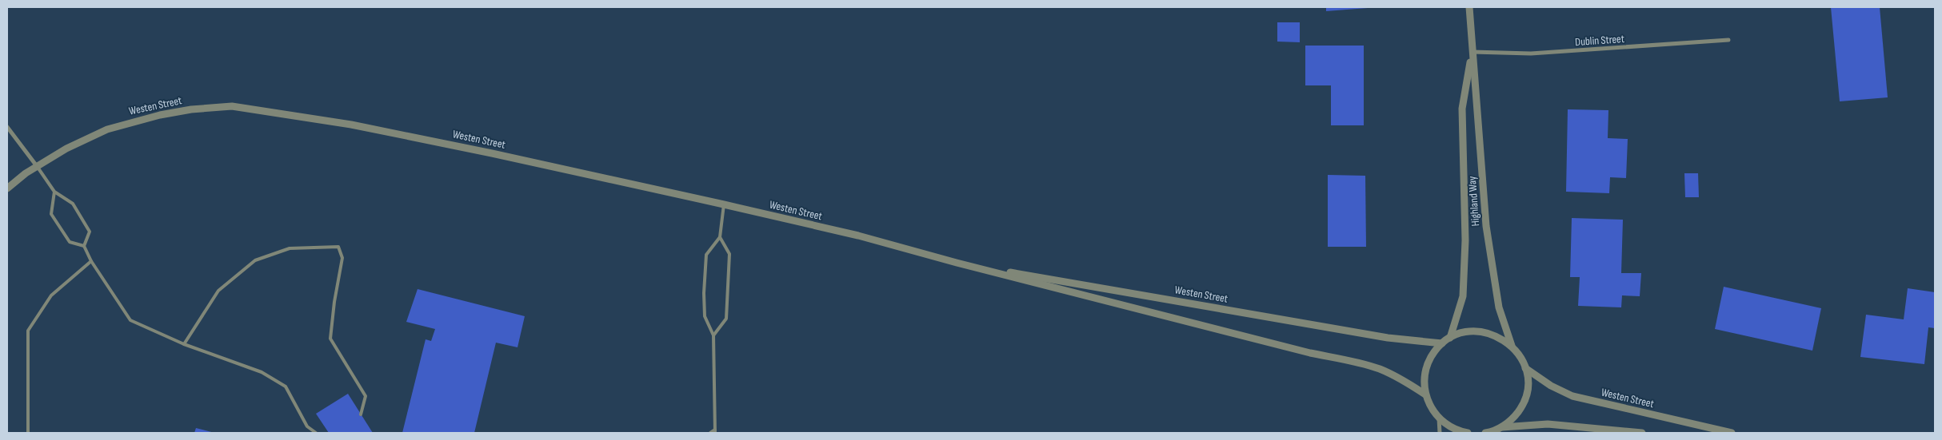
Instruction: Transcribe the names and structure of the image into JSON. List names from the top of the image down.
{
  "streets": {
    "street": ["Dublin Street", "Westen Street", "Highland Way"]
  },
  "crossings": [
    ["Dublin Street", "Highland Way"]
  ]
}
